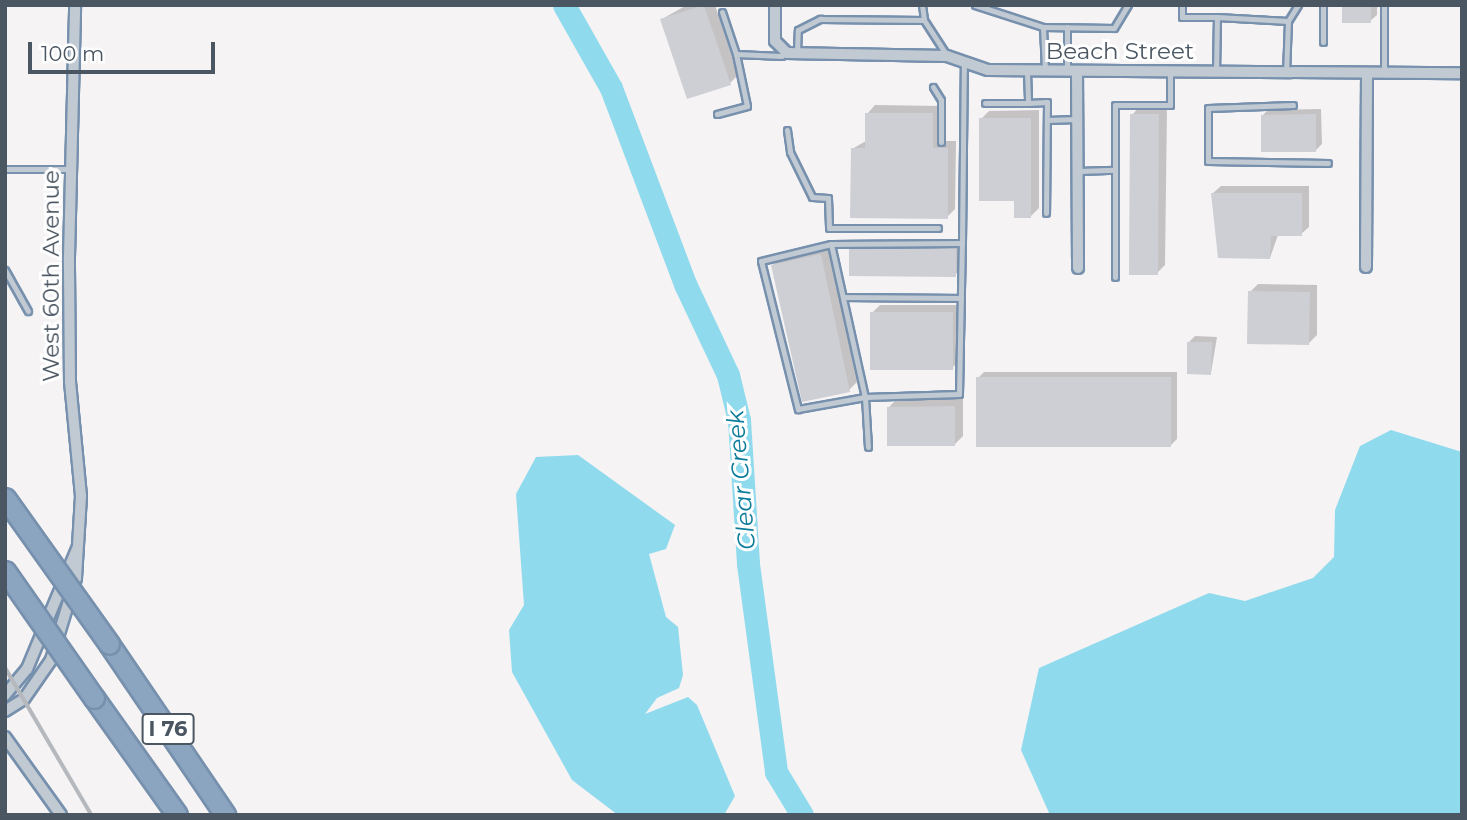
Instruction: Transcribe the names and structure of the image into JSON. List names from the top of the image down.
{
  "streets": {
    "highway": ["I 76"],
    "street": ["Beach Street", "West 60th Avenue"]
  },
  "water": ["Clear Creek"],
  "scale_bar": "100 m"
}
